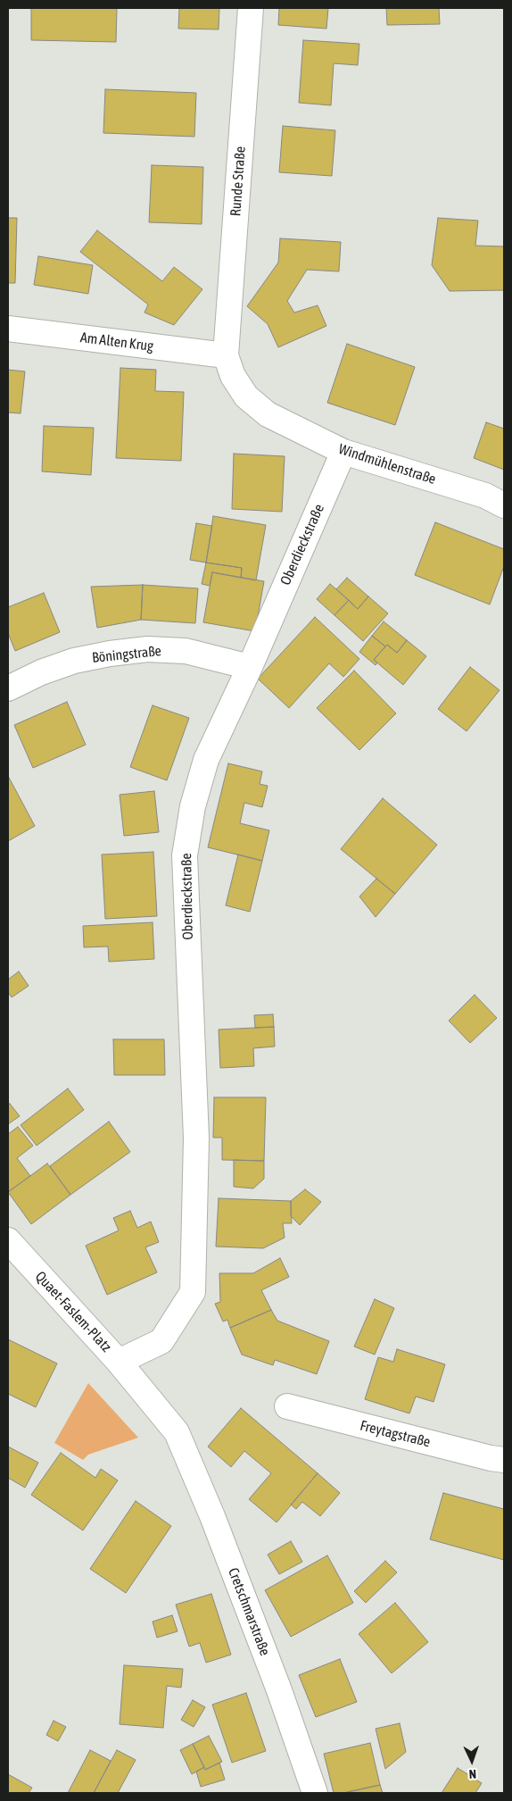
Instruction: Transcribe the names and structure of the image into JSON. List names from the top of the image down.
{
  "streets": {
    "street": [
      "Runde Straße",
      "Am Alten Krug",
      "Windmühlenstraße",
      "Oberdieckstraße",
      "Böningstraße",
      "Quaet-Faslem-Platz",
      "Freytagstraße",
      "Cretschmarstraße"
    ]
  },
  "crossings": [
    ["Runde Straße", "Am Alten Krug"],
    ["Runde Straße", "Windmühlenstraße"],
    ["Am Alten Krug", "Windmühlenstraße"],
    ["Windmühlenstraße", "Oberdieckstraße"],
    ["Oberdieckstraße", "Böningstraße"],
    ["Oberdieckstraße", "Quaet-Faslem-Platz"],
    ["Quaet-Faslem-Platz", "Cretschmarstraße"]
  ],
  "north": "bottom"
}
